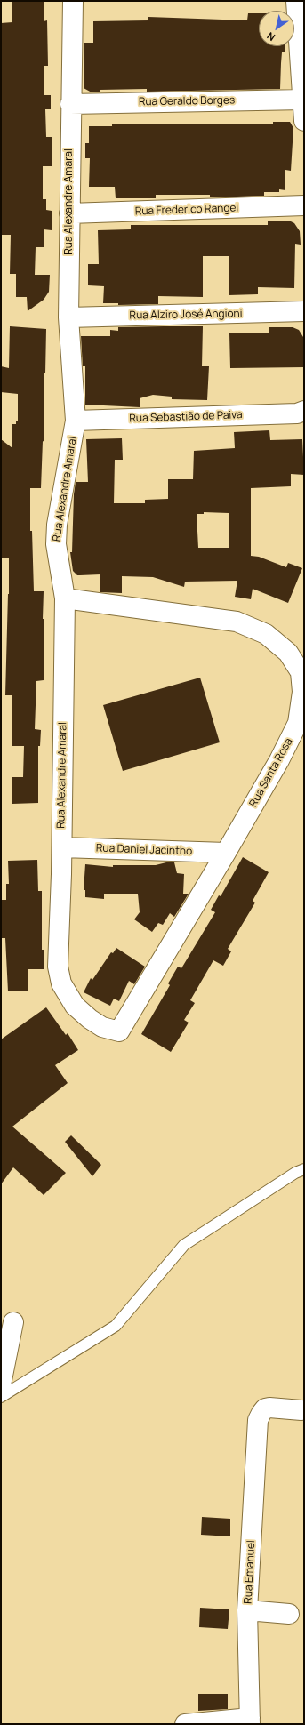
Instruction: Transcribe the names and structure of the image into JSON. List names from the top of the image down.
{
  "streets": {
    "street": [
      "Rua Geraldo Borges",
      "Rua Alexandre Amaral",
      "Rua Frederico Rangel",
      "Rua Alziro José Angioni",
      "Rua Sebastião de Paiva",
      "Rua Santa Rosa",
      "Rua Daniel Jacintho",
      "Rua Emanuel"
    ]
  },
  "crossings": [
    ["Rua Geraldo Borges", "Rua Alexandre Amaral"],
    ["Rua Alexandre Amaral", "Rua Frederico Rangel"],
    ["Rua Alexandre Amaral", "Rua Alziro José Angioni"],
    ["Rua Alexandre Amaral", "Rua Sebastião de Paiva"],
    ["Rua Alexandre Amaral", "Rua Santa Rosa"],
    ["Rua Alexandre Amaral", "Rua Daniel Jacintho"],
    ["Rua Santa Rosa", "Rua Daniel Jacintho"]
  ],
  "north": "bottom left"
}
